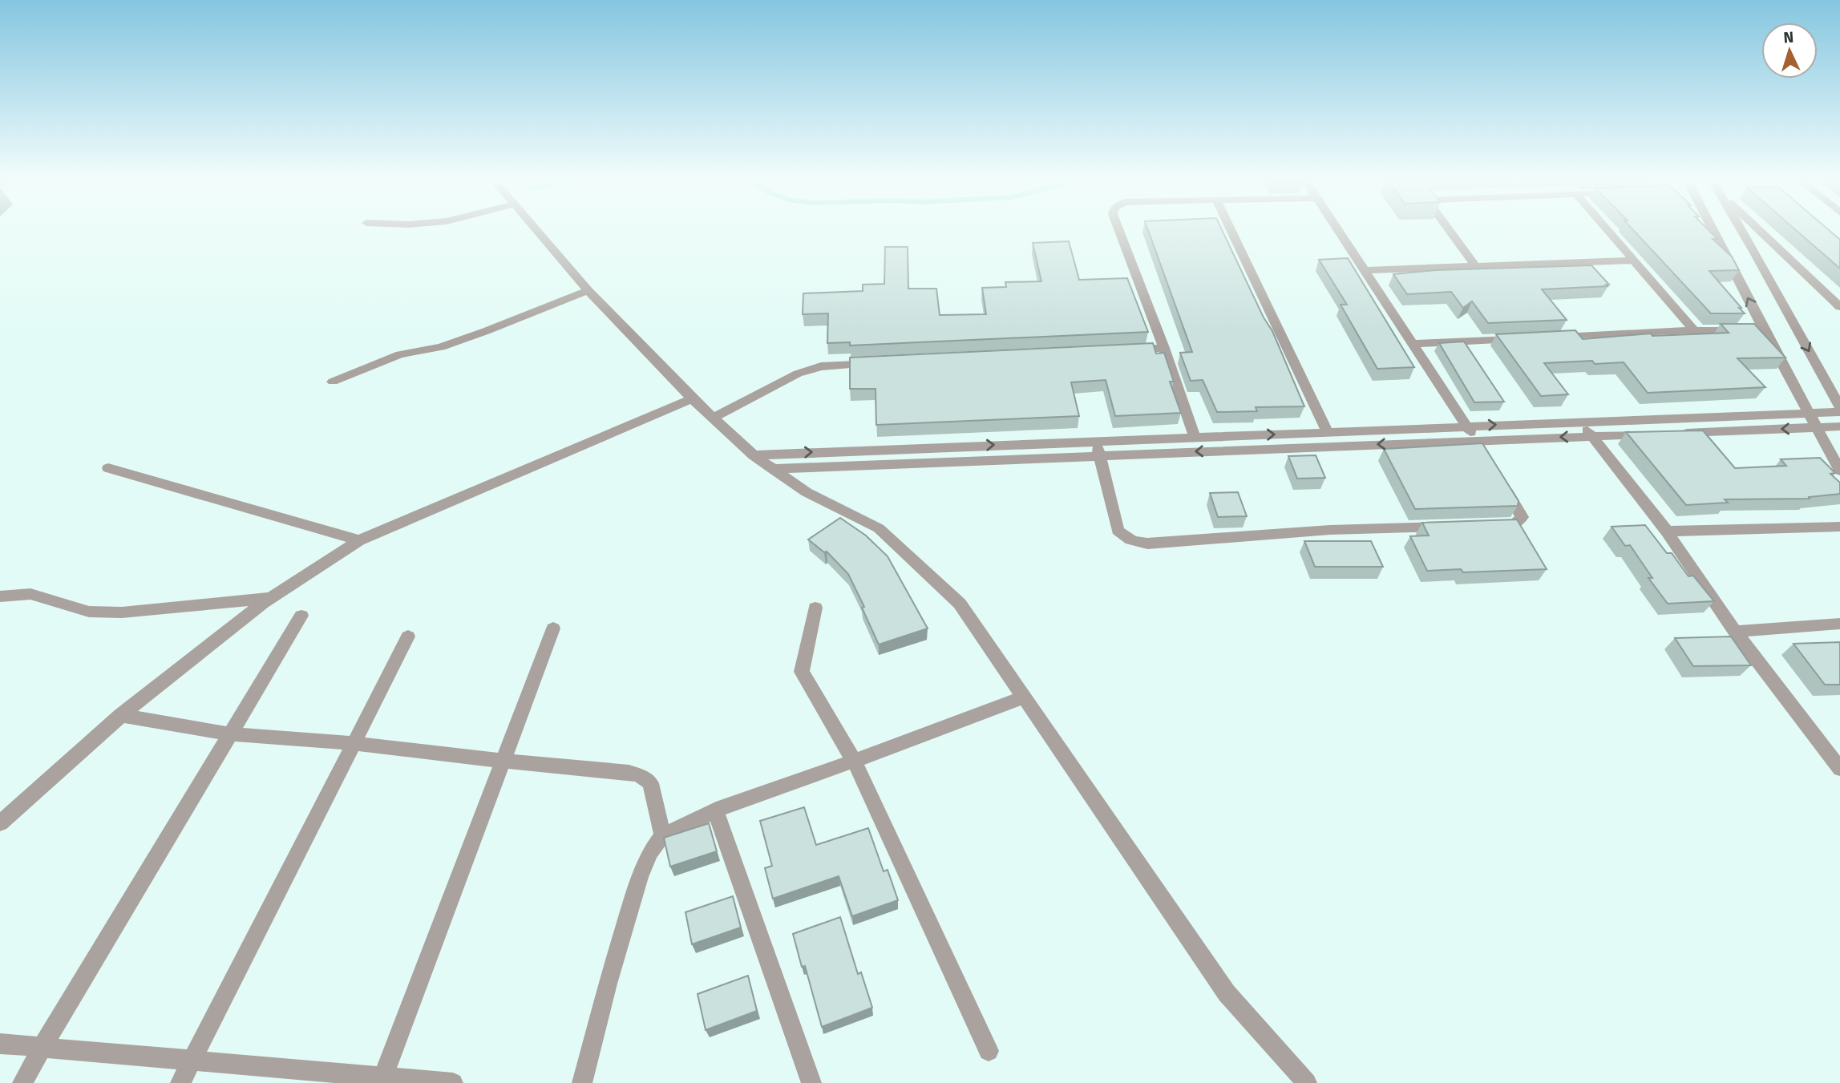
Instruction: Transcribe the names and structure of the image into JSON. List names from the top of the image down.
{
  "north": "top"
}
